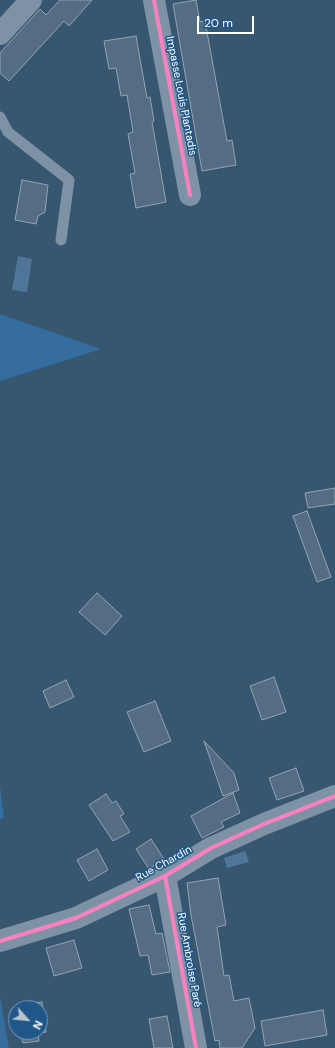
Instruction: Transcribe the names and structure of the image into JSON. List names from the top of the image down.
{
  "streets": {
    "street": ["Impasse Louis Plantadis", "Rue Chardin", "Rue Ambroise Paré"]
  },
  "crossings": [
    ["Rue Chardin", "Rue Ambroise Paré"]
  ],
  "scale_bar": "20 m",
  "north": "bottom right"
}
